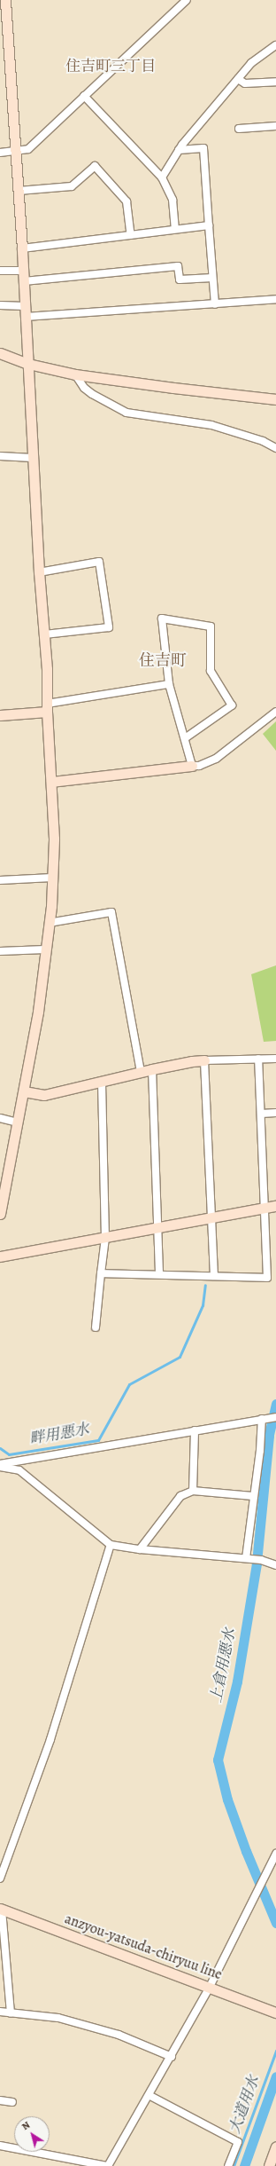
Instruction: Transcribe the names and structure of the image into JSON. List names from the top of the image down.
{
  "streets": {
    "street": ["anzyou-yatsuda-chiryuu line"]
  },
  "districts": ["住吉町三丁目", "住吉町"],
  "water": ["畔用悪水", "上倉用悪水", "大道用水"],
  "north": "top left"
}
